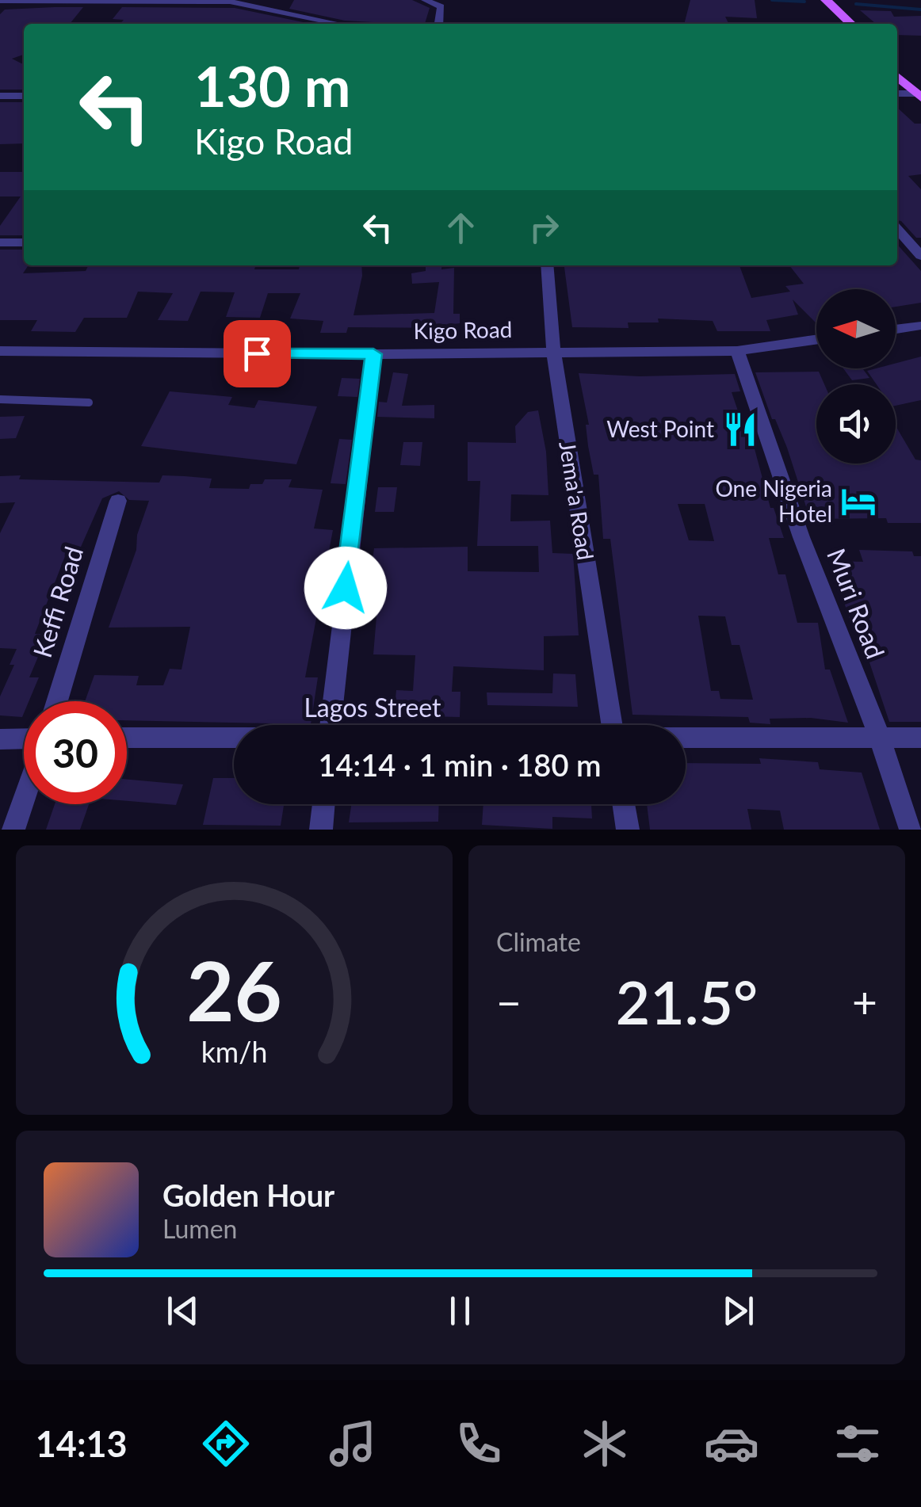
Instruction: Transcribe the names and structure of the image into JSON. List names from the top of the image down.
{
  "streets": {
    "street": [
      "Kigo Road",
      "Jema'a Road",
      "Keffi Road",
      "Muri Road",
      "Lagos Street"
    ]
  },
  "crossings": [
    ["Kigo Road", "Jema'a Road"],
    ["Kigo Road", "Muri Road"],
    ["Muri Road", "Lagos Street"]
  ],
  "places": {
    "restaurant": ["West Point"],
    "hotel": ["One Nigeria Hotel"]
  },
  "north": "left",
  "page": {
    "turn": ["130 m", "Kigo Road"],
    "limit": "30",
    "trip": "14:14 · 1 min · 180 m",
    "tile": "Climate",
    "heat": ["−", "21.5°", "+"],
    "song": ["Golden Hour", "Lumen"],
    "tabs": "14:13",
    "gauge": ["26", "km/h"]
  }
}
